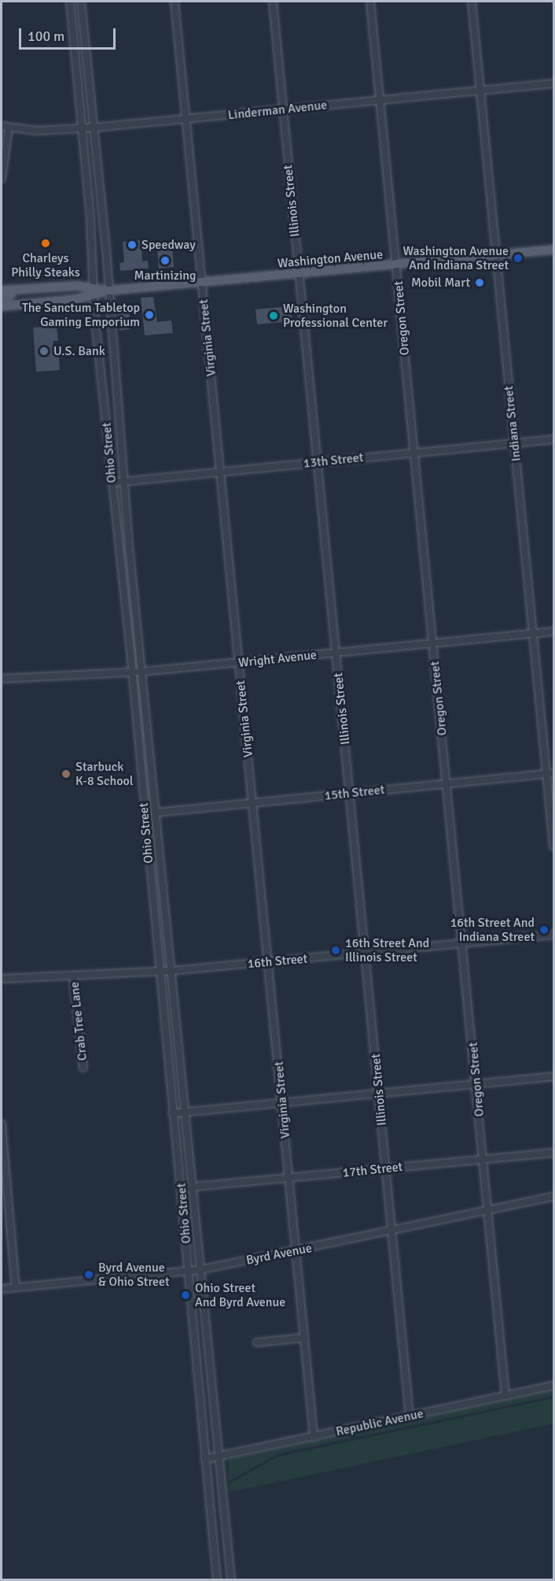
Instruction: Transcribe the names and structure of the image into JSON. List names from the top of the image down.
{
  "streets": {
    "main road": ["Washington Avenue"],
    "street": [
      "Linderman Avenue",
      "Illinois Street",
      "Oregon Street",
      "Virginia Street",
      "Indiana Street",
      "Ohio Street",
      "13th Street",
      "Wright Avenue",
      "15th Street",
      "16th Street",
      "Crab Tree Lane",
      "17th Street",
      "Byrd Avenue",
      "Republic Avenue"
    ]
  },
  "crossings": [
    ["Linderman Avenue", "Illinois Street"],
    ["Linderman Avenue", "Oregon Street"],
    ["Linderman Avenue", "Virginia Street"],
    ["Linderman Avenue", "Indiana Street"],
    ["Linderman Avenue", "Ohio Street"],
    ["Illinois Street", "Washington Avenue"],
    ["Illinois Street", "13th Street"],
    ["Illinois Street", "Wright Avenue"],
    ["Illinois Street", "15th Street"],
    ["Illinois Street", "16th Street"],
    ["Illinois Street", "17th Street"],
    ["Illinois Street", "Byrd Avenue"],
    ["Illinois Street", "Republic Avenue"],
    ["Washington Avenue", "Oregon Street"],
    ["Washington Avenue", "Virginia Street"],
    ["Washington Avenue", "Indiana Street"],
    ["Washington Avenue", "Ohio Street"],
    ["Oregon Street", "13th Street"],
    ["Oregon Street", "Wright Avenue"],
    ["Oregon Street", "15th Street"],
    ["Oregon Street", "16th Street"],
    ["Oregon Street", "17th Street"],
    ["Oregon Street", "Byrd Avenue"],
    ["Oregon Street", "Republic Avenue"],
    ["Virginia Street", "13th Street"],
    ["Virginia Street", "Wright Avenue"],
    ["Virginia Street", "15th Street"],
    ["Virginia Street", "16th Street"],
    ["Virginia Street", "17th Street"],
    ["Virginia Street", "Byrd Avenue"],
    ["Virginia Street", "Republic Avenue"],
    ["Indiana Street", "13th Street"],
    ["Indiana Street", "Wright Avenue"],
    ["Indiana Street", "15th Street"],
    ["Ohio Street", "13th Street"],
    ["Ohio Street", "Wright Avenue"],
    ["Ohio Street", "15th Street"],
    ["Ohio Street", "16th Street"],
    ["Ohio Street", "17th Street"],
    ["Ohio Street", "Byrd Avenue"],
    ["Ohio Street", "Republic Avenue"],
    ["16th Street", "Crab Tree Lane"]
  ],
  "places": [
    "Charleys Philly Steaks",
    "Speedway",
    "Washington Avenue And Indiana Street",
    "Martinizing",
    "Mobil Mart",
    "The Sanctum Tabletop Gaming Emporium",
    "Washington Professional Center",
    "U.S. Bank",
    "Starbuck K-8 School",
    "16th Street And Indiana Street",
    "16th Street And Illinois Street",
    "Byrd Avenue & Ohio Street",
    "Ohio Street And Byrd Avenue"
  ],
  "scale_bar": "100 m"
}
